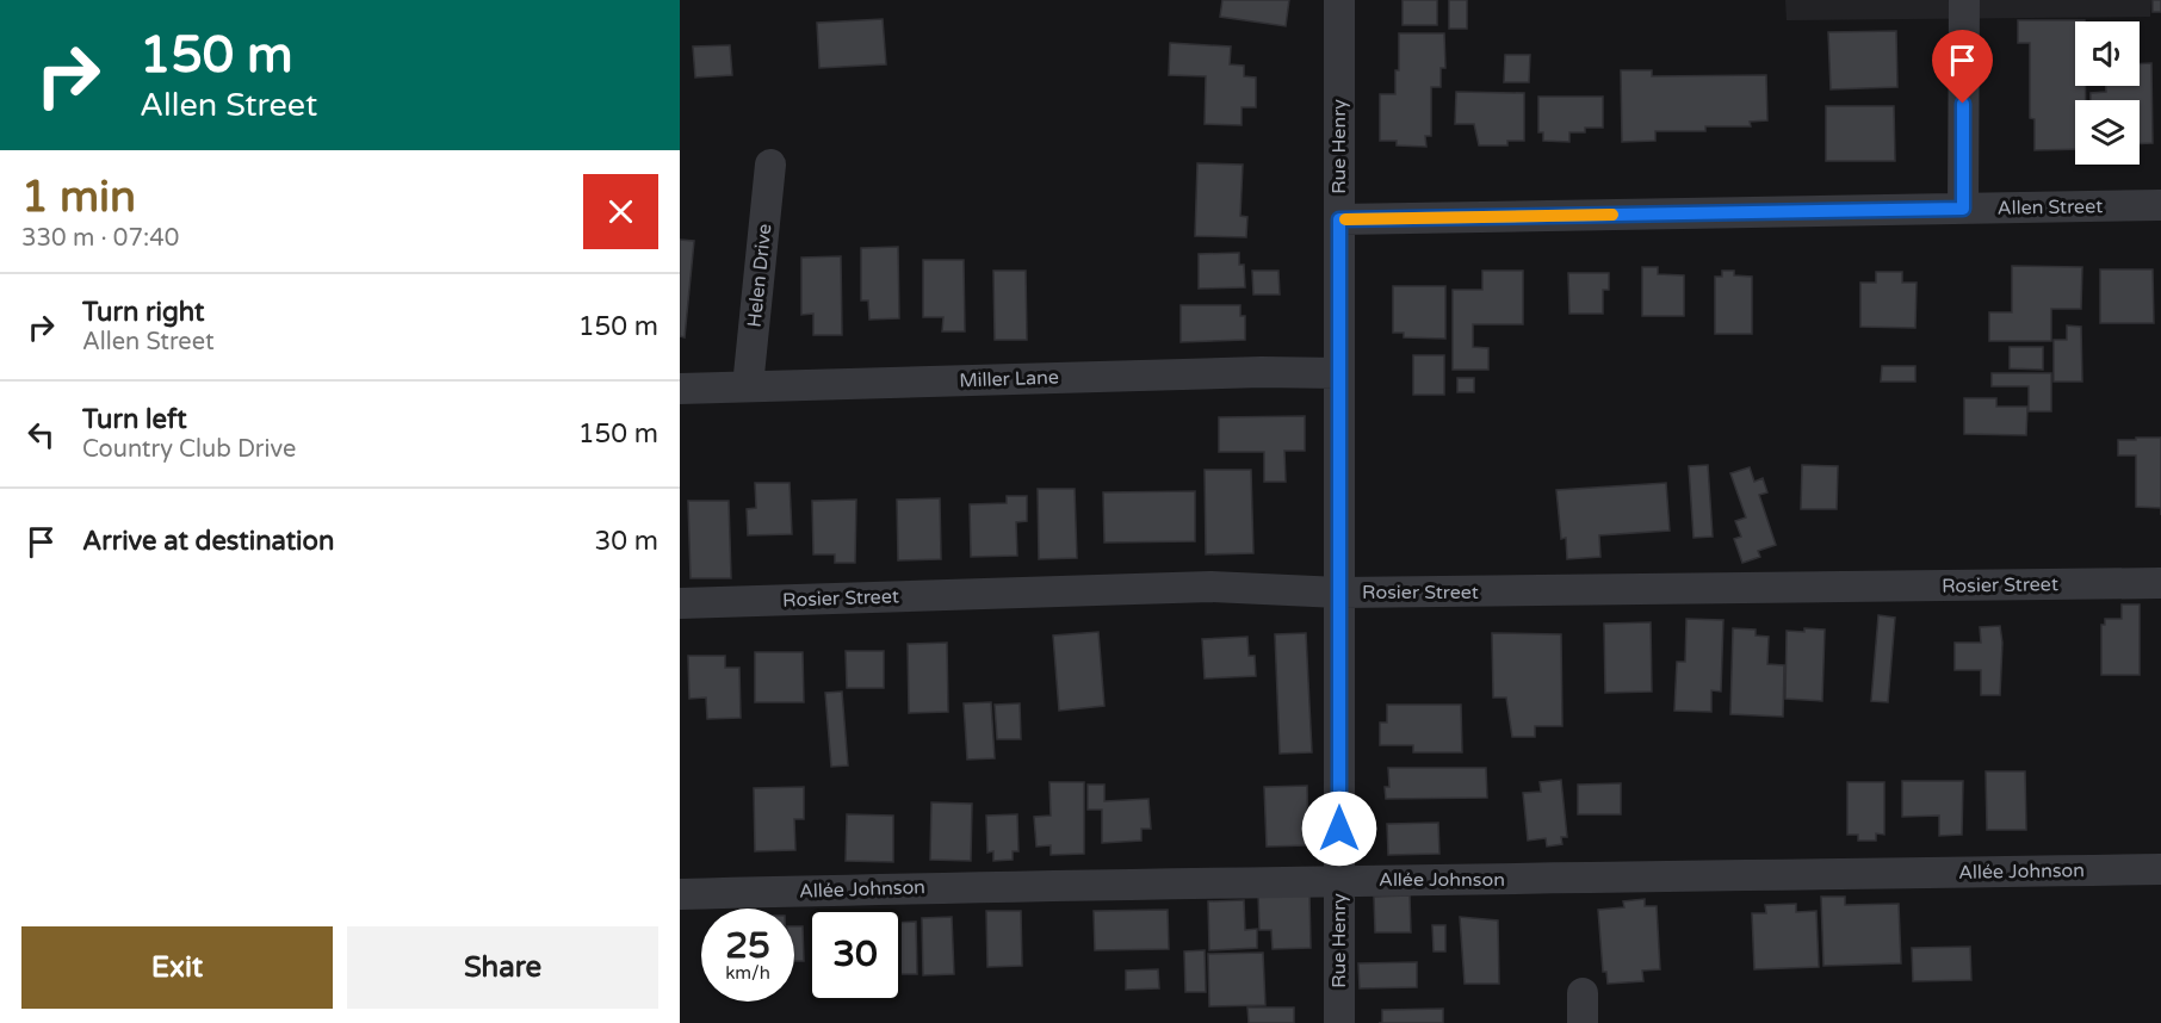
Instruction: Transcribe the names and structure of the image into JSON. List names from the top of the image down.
{
  "streets": {
    "street": [
      "Rue Henry",
      "Allen Street",
      "Helen Drive",
      "Miller Lane",
      "Rosier Street",
      "Allée Johnson"
    ]
  },
  "crossings": [
    ["Rue Henry", "Allen Street"],
    ["Rue Henry", "Miller Lane"],
    ["Rue Henry", "Rosier Street"],
    ["Rue Henry", "Allée Johnson"],
    ["Helen Drive", "Miller Lane"]
  ],
  "page": {
    "turn": ["150 m", "Allen Street"],
    "heading": ["1 min", "330 m · 07:40"],
    "list": [
      {
        "name": "Turn right",
        "note": "Allen Street",
        "value": "150 m"
      },
      {
        "name": "Turn left",
        "note": "Country Club Drive",
        "value": "150 m"
      },
      {
        "name": "Arrive at destination",
        "value": "30 m"
      }
    ],
    "speed": "25 km/h",
    "limit": "30",
    "buttons": ["Exit", "Share"]
  }
}
